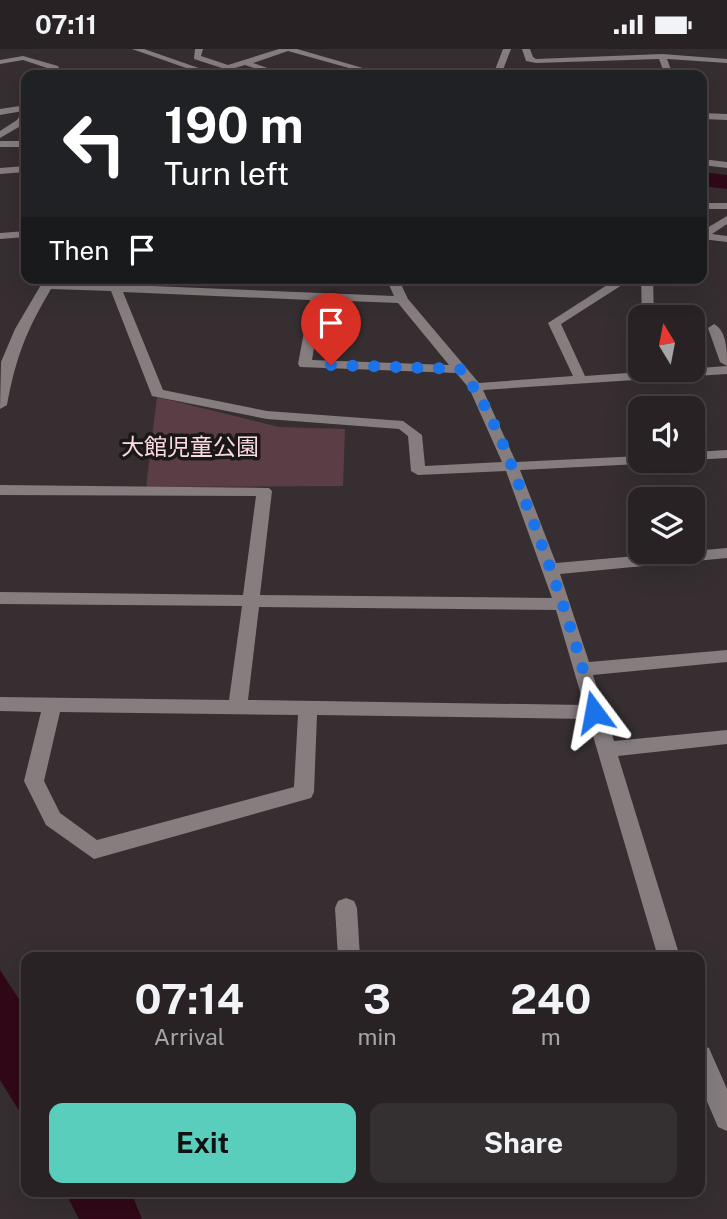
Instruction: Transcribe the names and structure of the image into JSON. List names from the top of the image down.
{
  "parks": ["大館児童公園"],
  "north": "top",
  "page": {
    "status": "07:11",
    "turn": ["190 m", "Turn left"],
    "then": "Then",
    "eta": [
      "07:14",
      "Arrival",
      "3",
      "min",
      "240",
      "m"
    ],
    "buttons": ["Exit", "Share"]
  }
}
